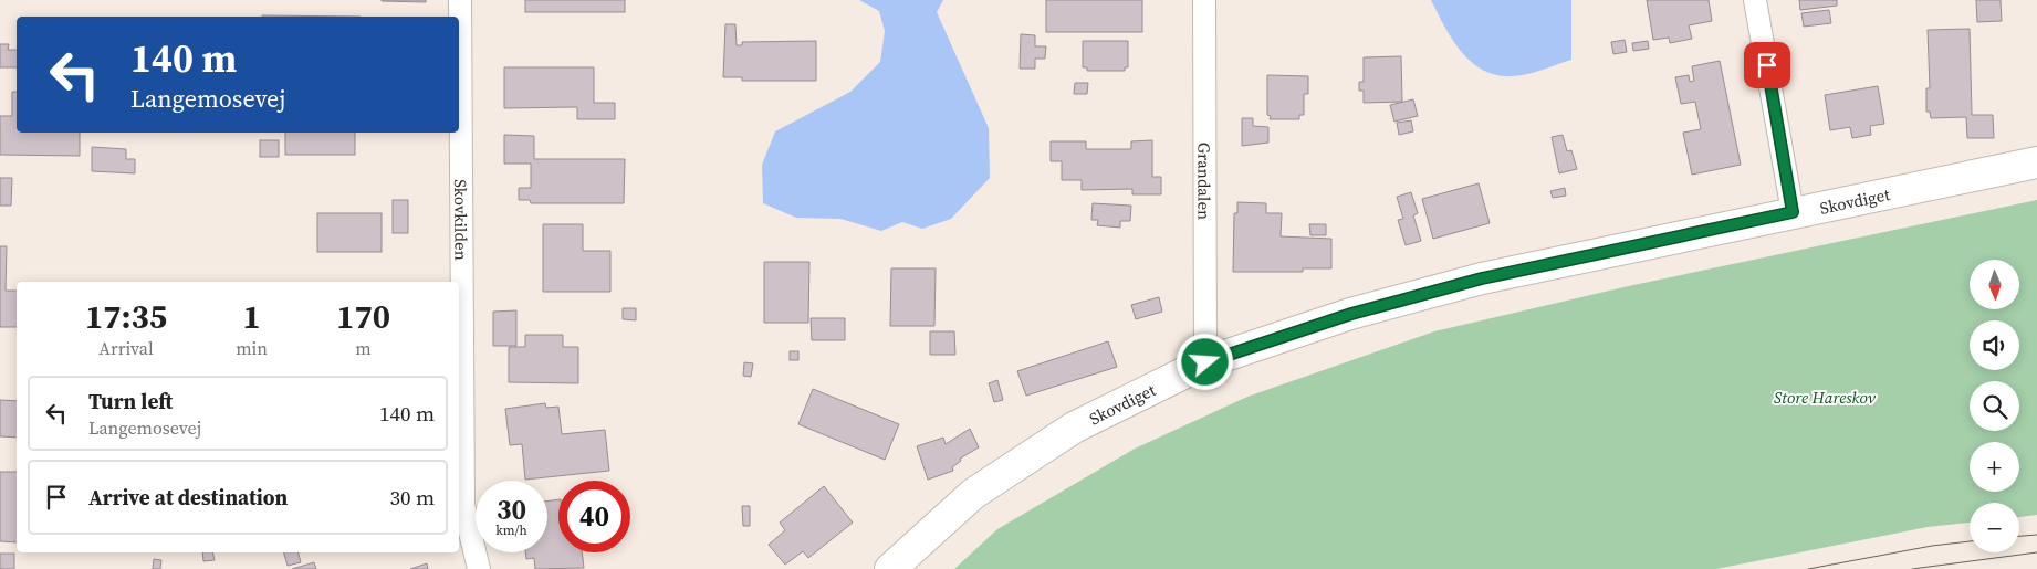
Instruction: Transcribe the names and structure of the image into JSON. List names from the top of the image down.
{
  "streets": {
    "street": ["Grandalen", "Skovdiget", "Skovkilden"]
  },
  "crossings": [
    ["Grandalen", "Skovdiget"]
  ],
  "parks": ["Store Hareskov"],
  "north": "bottom",
  "page": {
    "turn": ["140 m", "Langemosevej"],
    "map_buttons": ["+", "−"],
    "eta": [
      "17:35",
      "Arrival",
      "1",
      "min",
      "170",
      "m"
    ],
    "list": [
      {
        "name": "Turn left",
        "note": "Langemosevej",
        "value": "140 m"
      },
      {
        "name": "Arrive at destination",
        "value": "30 m"
      }
    ],
    "speed": "30 km/h",
    "limit": "40"
  }
}
